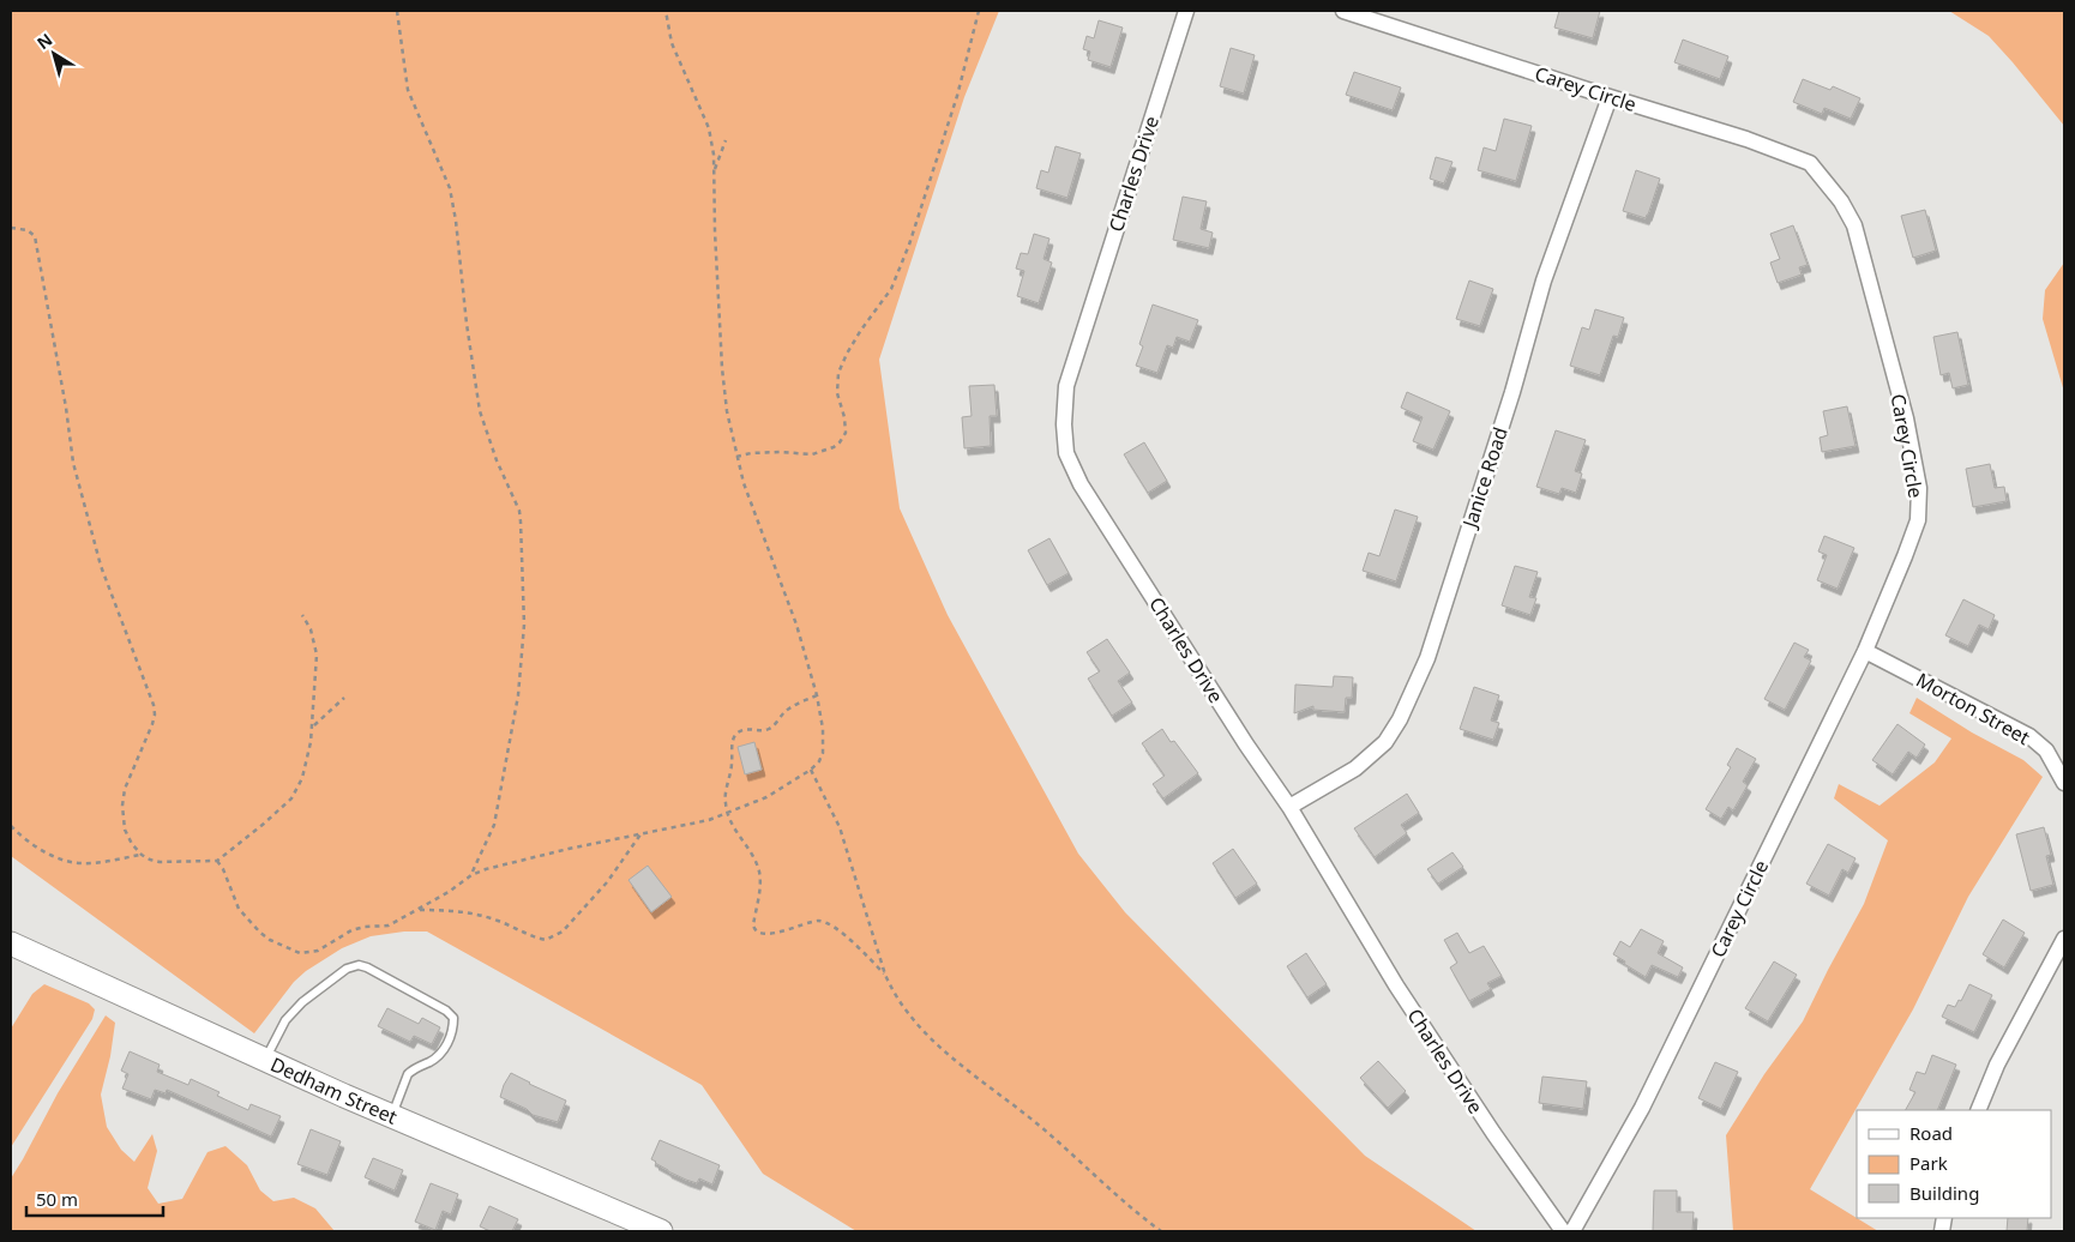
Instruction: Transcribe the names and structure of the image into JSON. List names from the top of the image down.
{
  "streets": {
    "main road": ["Dedham Street"],
    "street": [
      "Carey Circle",
      "Charles Drive",
      "Janice Road",
      "Morton Street"
    ]
  },
  "crossings": [
    ["Carey Circle", "Janice Road"],
    ["Carey Circle", "Morton Street"],
    ["Charles Drive", "Janice Road"]
  ],
  "legend": ["Road", "Park", "Building"],
  "scale_bar": "50 m",
  "north": "top left"
}
